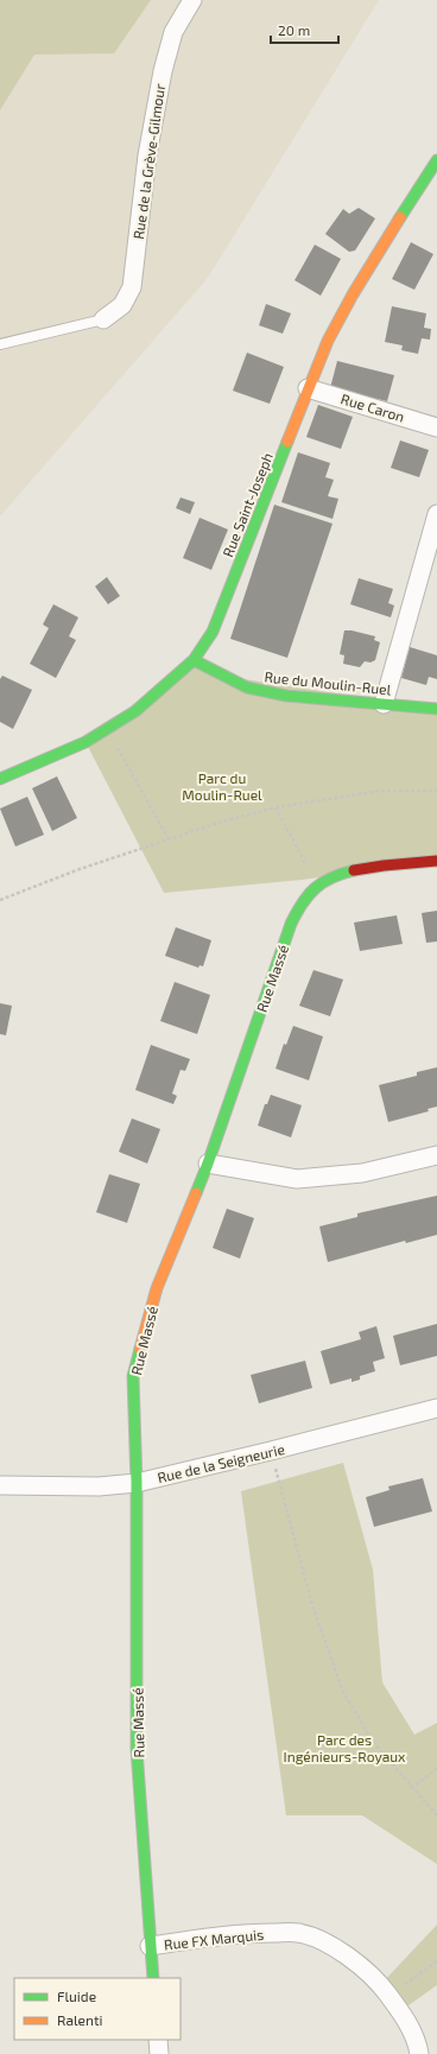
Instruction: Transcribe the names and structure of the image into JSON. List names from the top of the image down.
{
  "streets": {
    "street": [
      "Rue de la Grève-Gilmour",
      "Rue Caron",
      "Rue Saint-Joseph",
      "Rue du Moulin-Ruel",
      "Rue Massé",
      "Rue de la Seigneurie",
      "Rue FX Marquis"
    ]
  },
  "crossings": [
    ["Rue Caron", "Rue Saint-Joseph"],
    ["Rue Saint-Joseph", "Rue du Moulin-Ruel"],
    ["Rue Massé", "Rue de la Seigneurie"],
    ["Rue Massé", "Rue FX Marquis"]
  ],
  "parks": ["Parc du Moulin-Ruel", "Parc des Ingénieurs-Royaux"],
  "legend": ["Fluide", "Ralenti"],
  "scale_bar": "20 m"
}
